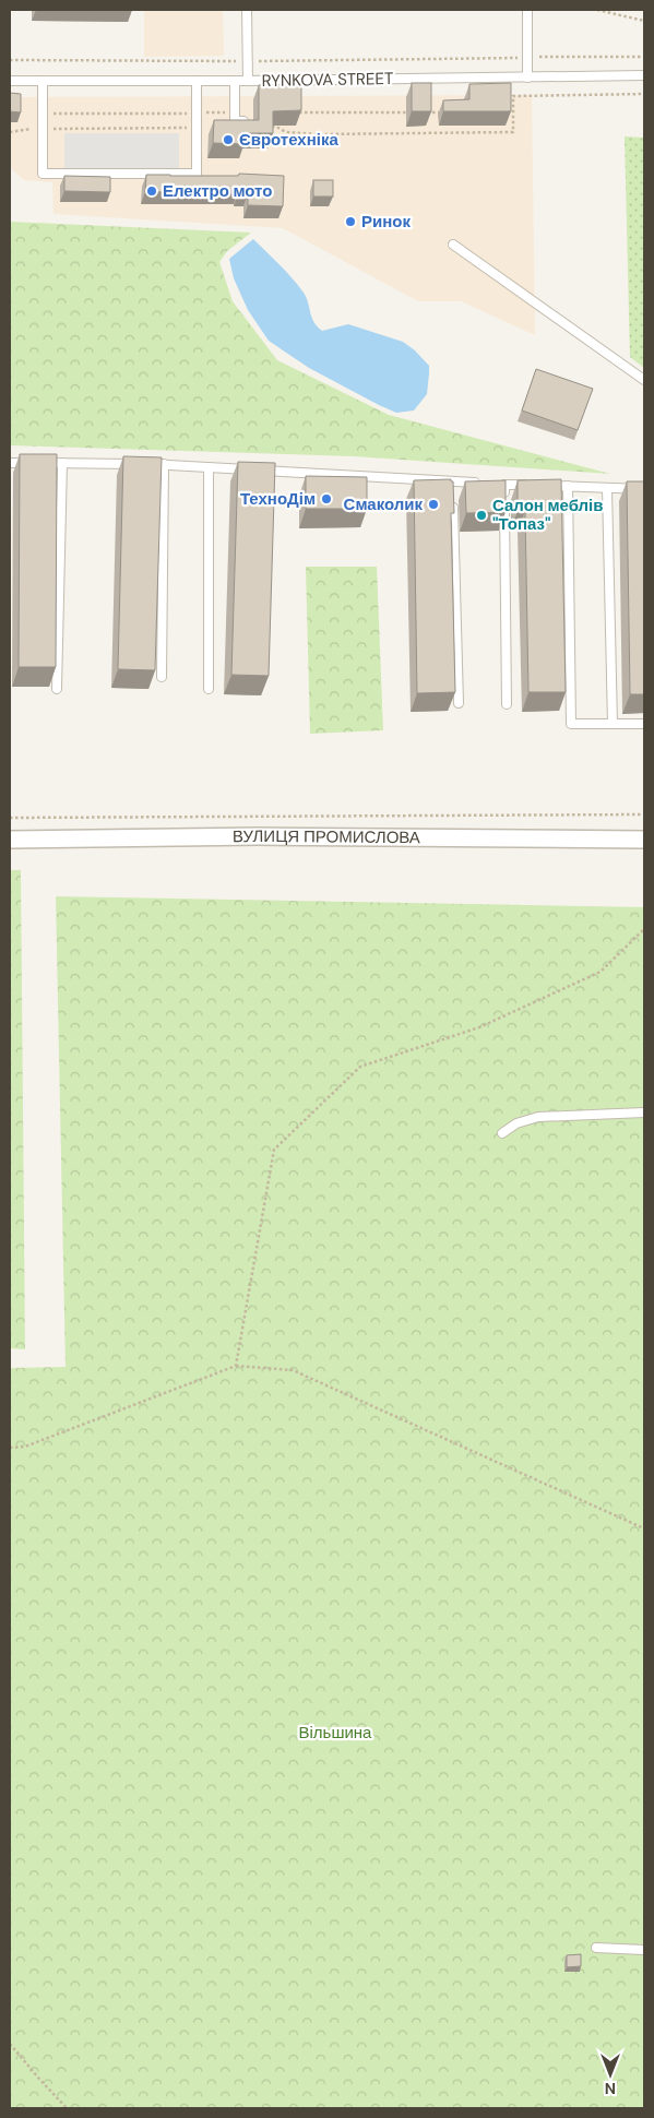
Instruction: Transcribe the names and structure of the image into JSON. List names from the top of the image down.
{
  "streets": {
    "street": ["ВУЛИЦЯ ПРОМИСЛОВА"],
    "lane": ["RYNKOVA STREET"]
  },
  "parks": ["Вільшина"],
  "places": [
    "Євротехніка",
    "Електро мото",
    "Ринок",
    "ТехноДім",
    "Смаколик",
    "Салон меблів \"Топаз\""
  ],
  "north": "bottom"
}
